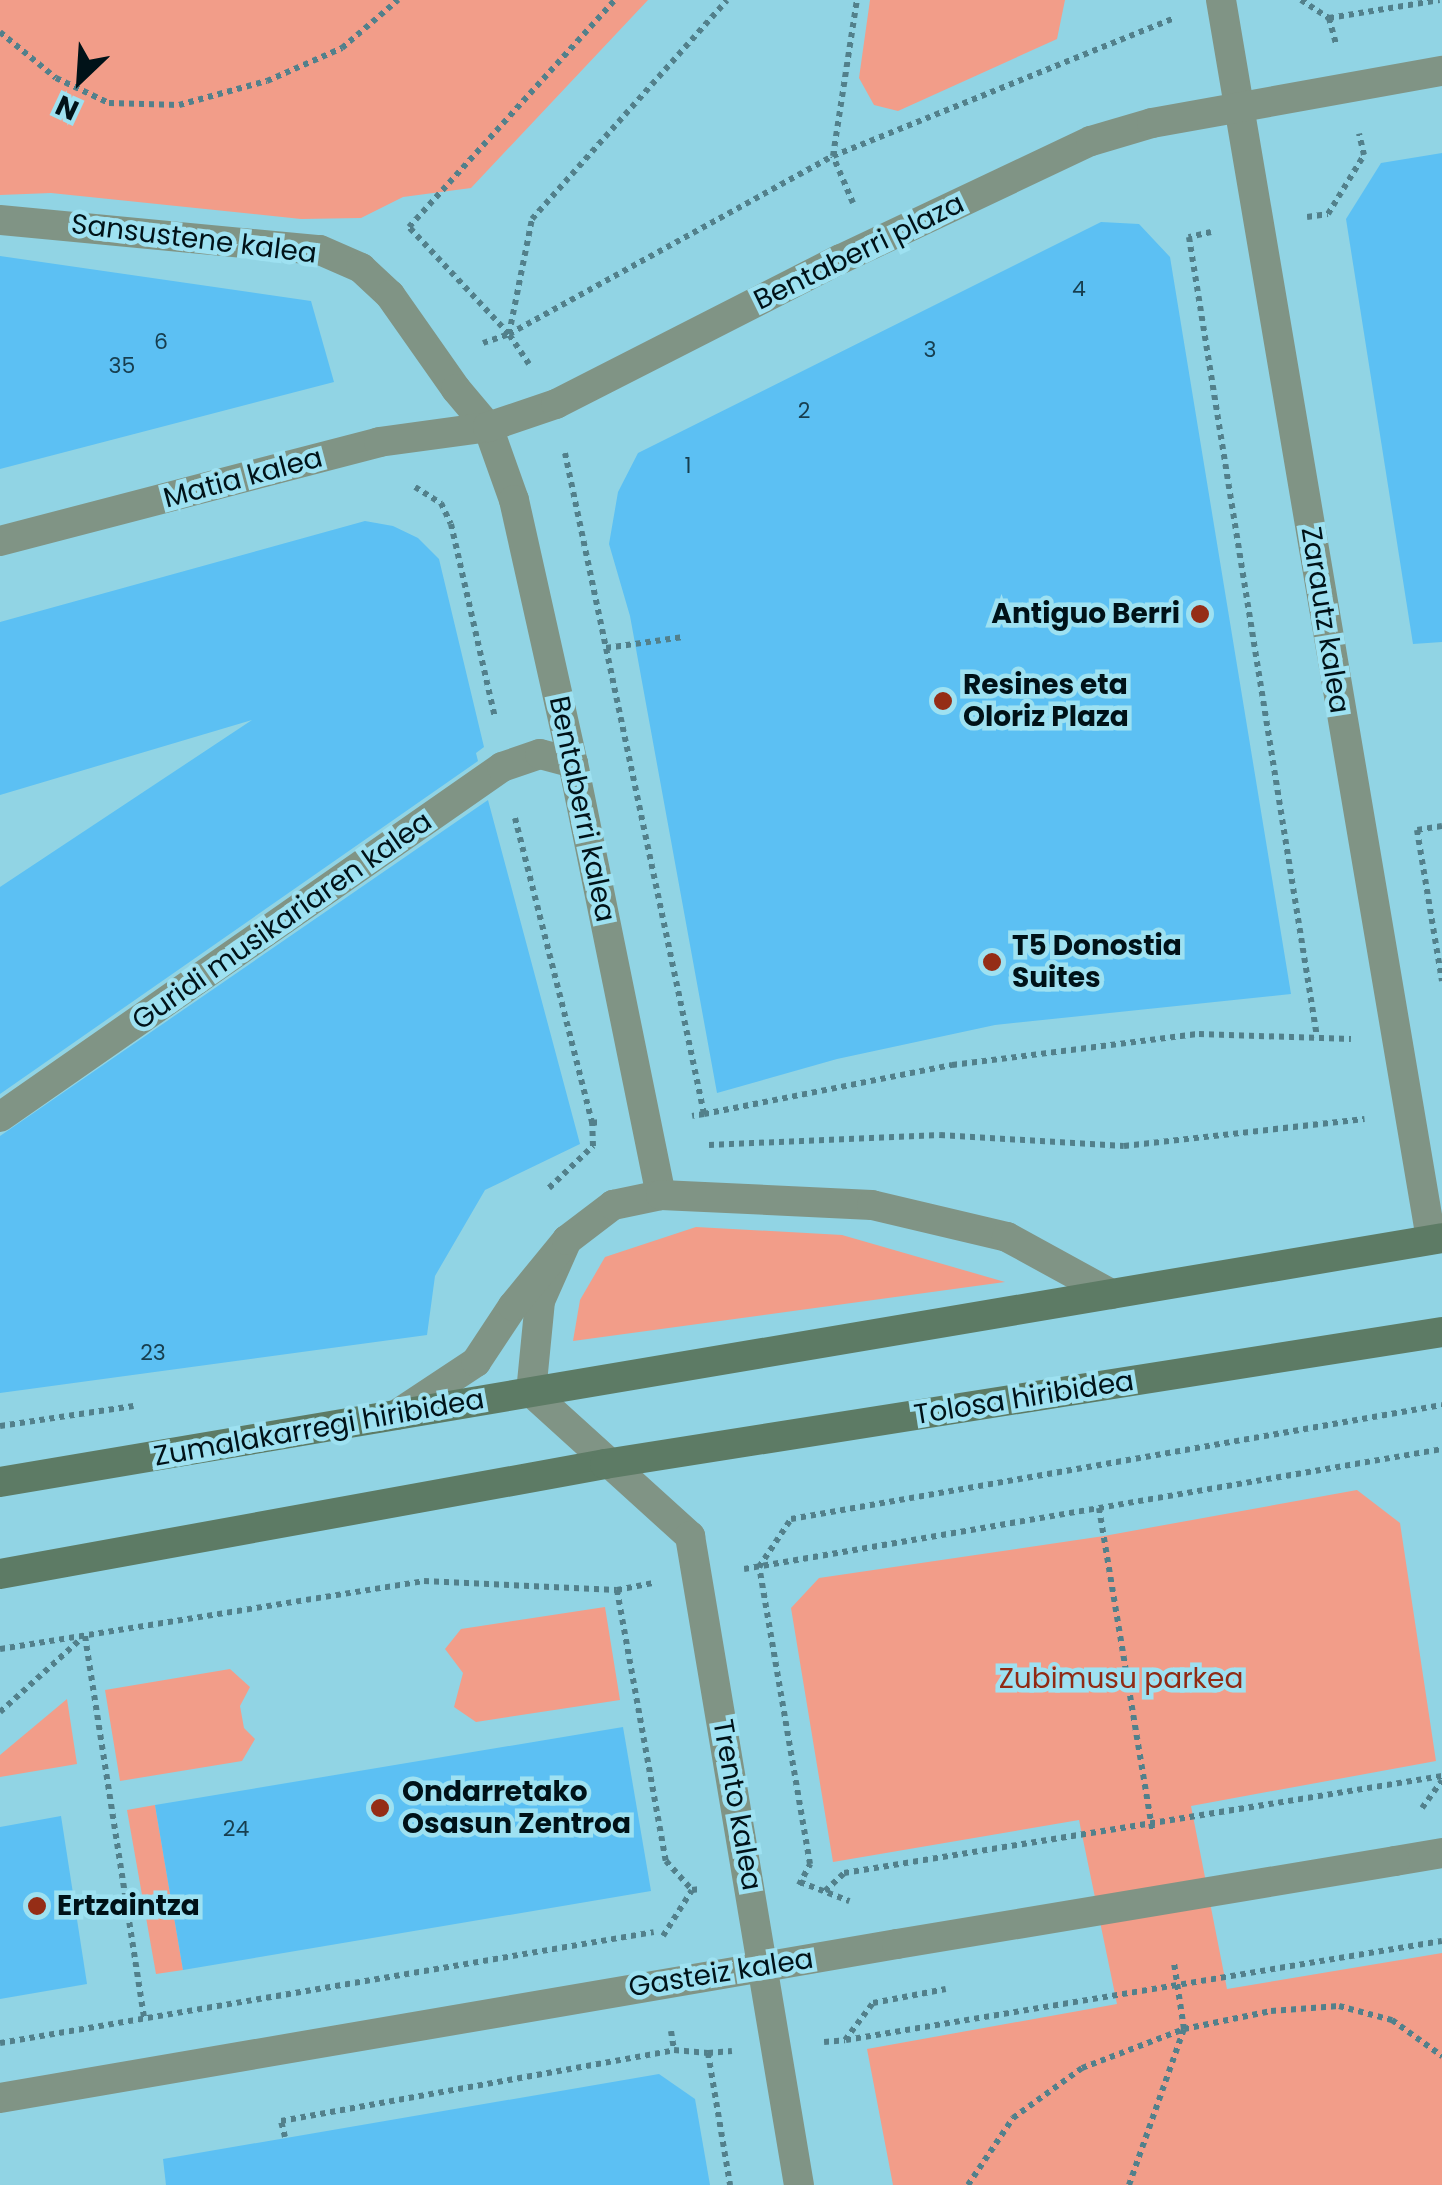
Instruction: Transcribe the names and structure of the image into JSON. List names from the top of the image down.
{
  "streets": {
    "main road": ["Tolosa hiribidea", "Zumalakarregi hiribidea"],
    "street": [
      "Sansustene kalea",
      "Bentaberri plaza",
      "Matia kalea",
      "Zarautz kalea",
      "Bentaberri kalea",
      "Guridi musikariaren kalea",
      "Trento kalea",
      "Gasteiz kalea"
    ]
  },
  "crossings": [
    ["Sansustene kalea", "Bentaberri plaza"],
    ["Sansustene kalea", "Matia kalea"],
    ["Sansustene kalea", "Bentaberri kalea"],
    ["Bentaberri plaza", "Matia kalea"],
    ["Bentaberri plaza", "Zarautz kalea"],
    ["Bentaberri plaza", "Bentaberri kalea"],
    ["Matia kalea", "Bentaberri kalea"],
    ["Bentaberri kalea", "Guridi musikariaren kalea"],
    ["Tolosa hiribidea", "Trento kalea"],
    ["Zumalakarregi hiribidea", "Trento kalea"],
    ["Trento kalea", "Gasteiz kalea"]
  ],
  "parks": ["Zubimusu parkea"],
  "places": [
    "Antiguo Berri",
    "Resines eta Oloriz Plaza",
    "T5 Donostia Suites",
    "Ondarretako Osasun Zentroa",
    "Ertzaintza"
  ],
  "house_numbers": [
    "4",
    "6",
    "3",
    "35",
    "2",
    "1",
    "23",
    "24"
  ],
  "north": "bottom left"
}
